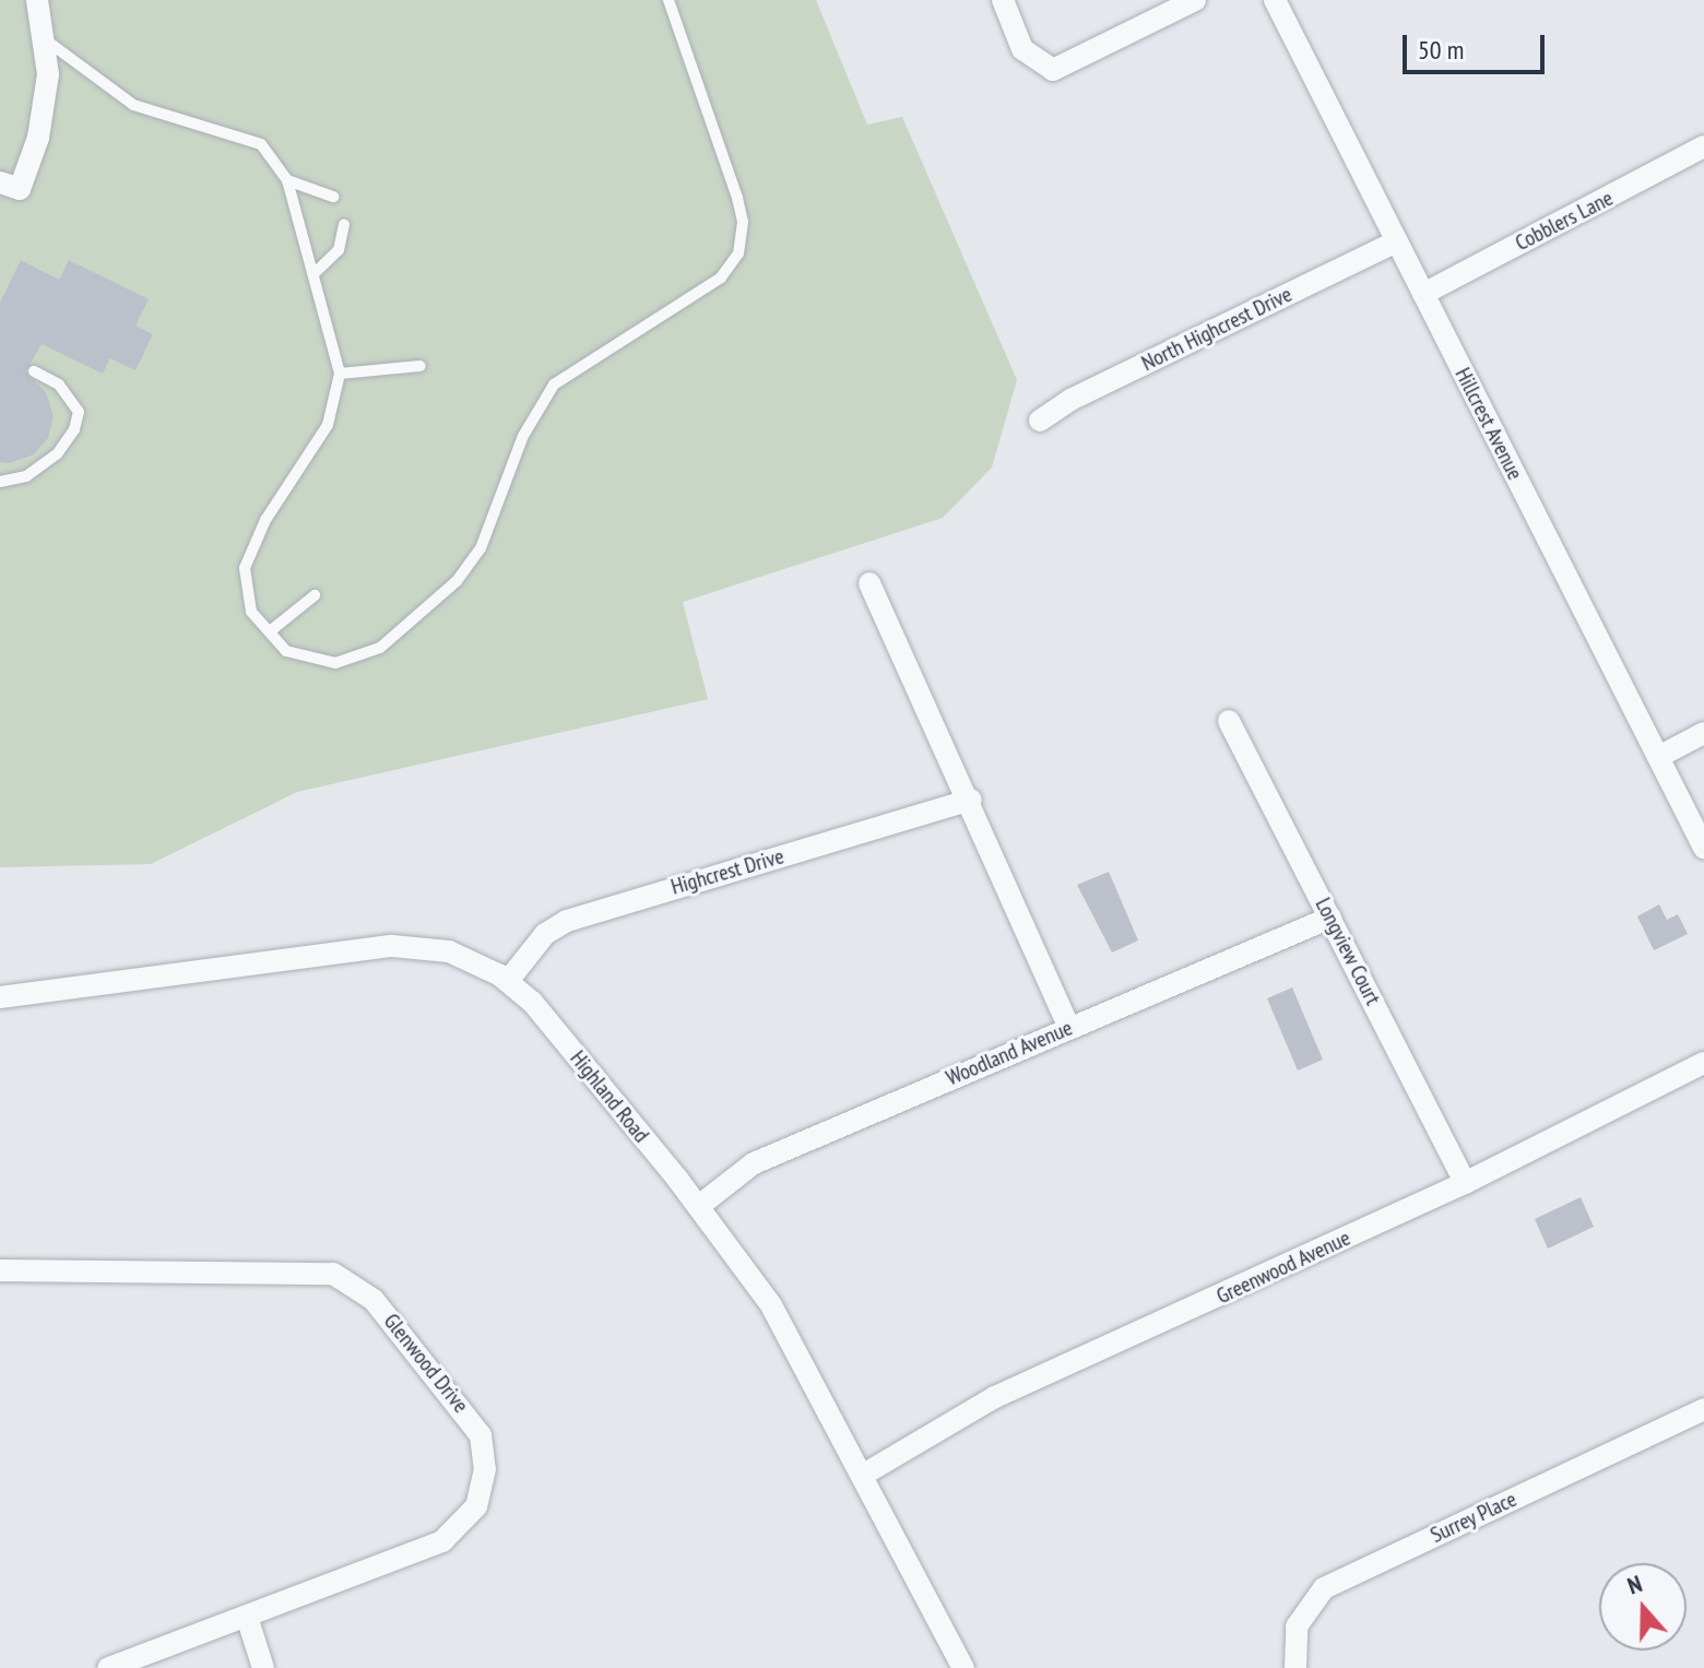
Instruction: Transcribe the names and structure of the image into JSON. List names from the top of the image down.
{
  "streets": {
    "street": [
      "Cobblers Lane",
      "North Highcrest Drive",
      "Hillcrest Avenue",
      "Highcrest Drive",
      "Longview Court",
      "Woodland Avenue",
      "Highland Road",
      "Greenwood Avenue",
      "Glenwood Drive",
      "Surrey Place"
    ]
  },
  "crossings": [
    ["Cobblers Lane", "Hillcrest Avenue"],
    ["North Highcrest Drive", "Hillcrest Avenue"],
    ["Highcrest Drive", "Highland Road"],
    ["Longview Court", "Woodland Avenue"],
    ["Longview Court", "Greenwood Avenue"],
    ["Woodland Avenue", "Highland Road"],
    ["Highland Road", "Greenwood Avenue"]
  ],
  "scale_bar": "50 m",
  "north": "top"
}
